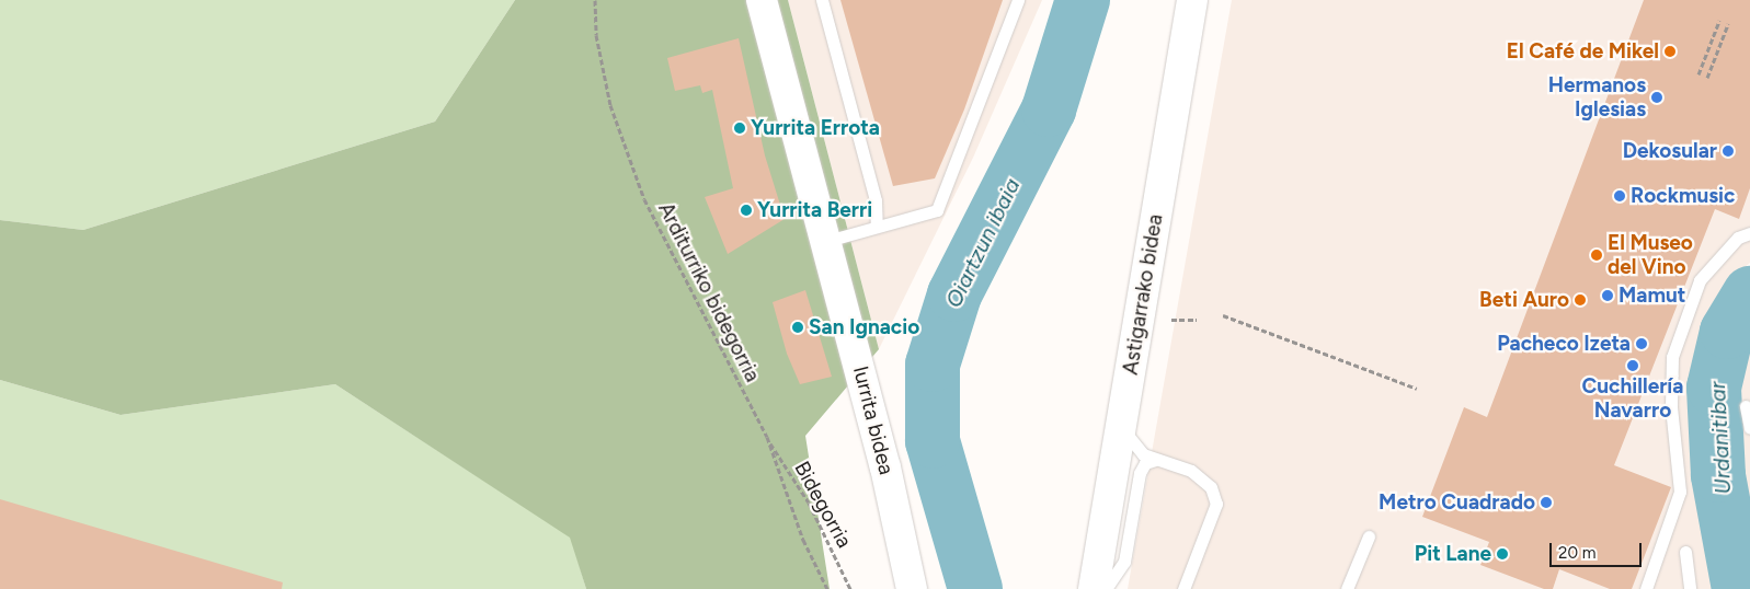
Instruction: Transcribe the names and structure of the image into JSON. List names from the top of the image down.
{
  "streets": {
    "street": ["Astigarrako bidea", "Iurrita bidea"],
    "path": ["Arditurriko bidegorria", "Bidegorria"]
  },
  "crossings": [
    ["Arditurriko bidegorria", "Bidegorria"]
  ],
  "water": ["Oiartzun ibaia", "Urdanitibar"],
  "places": [
    "El Café de Mikel",
    "Hermanos Iglesias",
    "Yurrita Errota",
    "Dekosular",
    "Rockmusic",
    "Yurrita Berri",
    "El Museo del Vino",
    "Mamut",
    "Beti Auro",
    "San Ignacio",
    "Pacheco Izeta",
    "Cuchillería Navarro",
    "Metro Cuadrado",
    "Pit Lane"
  ],
  "scale_bar": "20 m"
}
